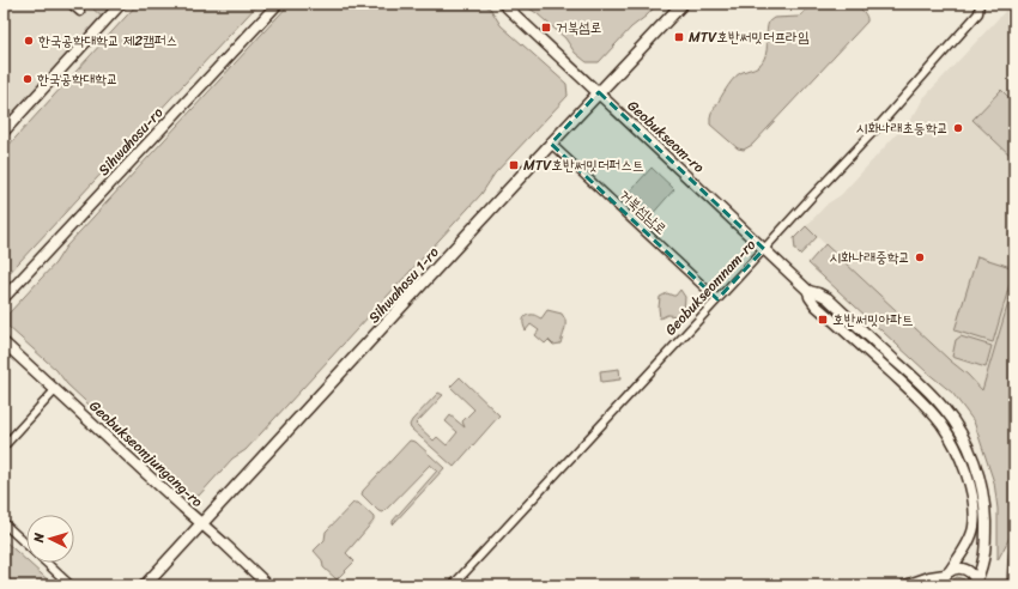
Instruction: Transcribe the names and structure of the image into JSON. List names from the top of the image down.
{
  "streets": {
    "main road": ["Sihwahosu 1-ro"],
    "street": [
      "Geobukseom-ro",
      "Sihwahosu-ro",
      "거북섬남로",
      "Geobukseomnam-ro",
      "Geobukseomjungang-ro"
    ]
  },
  "crossings": [
    ["Geobukseom-ro", "Sihwahosu 1-ro"],
    ["Geobukseom-ro", "Geobukseomnam-ro"],
    ["거북섬남로", "Sihwahosu 1-ro"],
    ["거북섬남로", "Geobukseomnam-ro"],
    ["Sihwahosu 1-ro", "Geobukseomjungang-ro"]
  ],
  "places": {
    "transit": [
      "거북섬로",
      "MTV호반써밋더프라임",
      "MTV호반써밋더퍼스트",
      "호반써밋아파트"
    ],
    "other": [
      "한국공학대학교 제2캠퍼스",
      "한국공학대학교",
      "시화나래초등학교",
      "시화나래중학교"
    ]
  },
  "north": "left"
}
